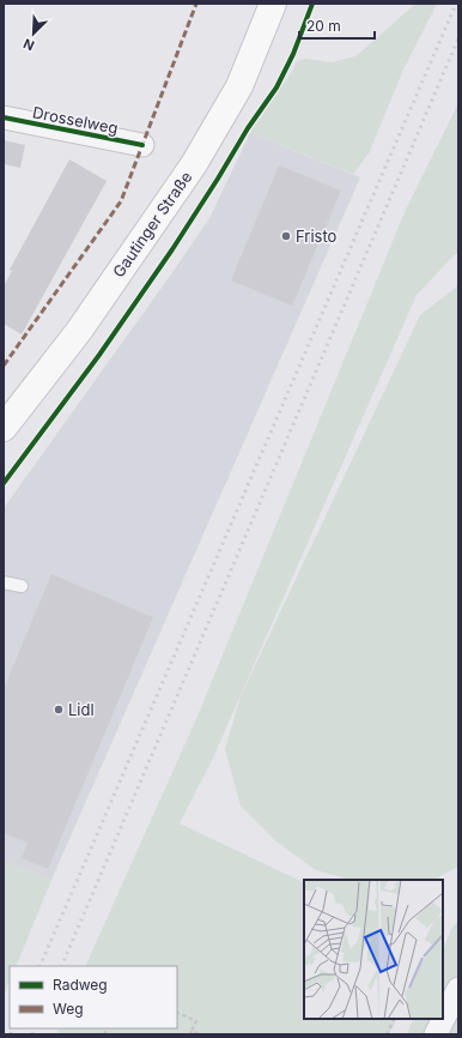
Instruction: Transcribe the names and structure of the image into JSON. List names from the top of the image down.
{
  "streets": {
    "main road": ["Gautinger Straße"],
    "street": ["Drosselweg"]
  },
  "places": ["Fristo", "Lidl"],
  "legend": ["Radweg", "Weg"],
  "scale_bar": "20 m",
  "north": "bottom left"
}
